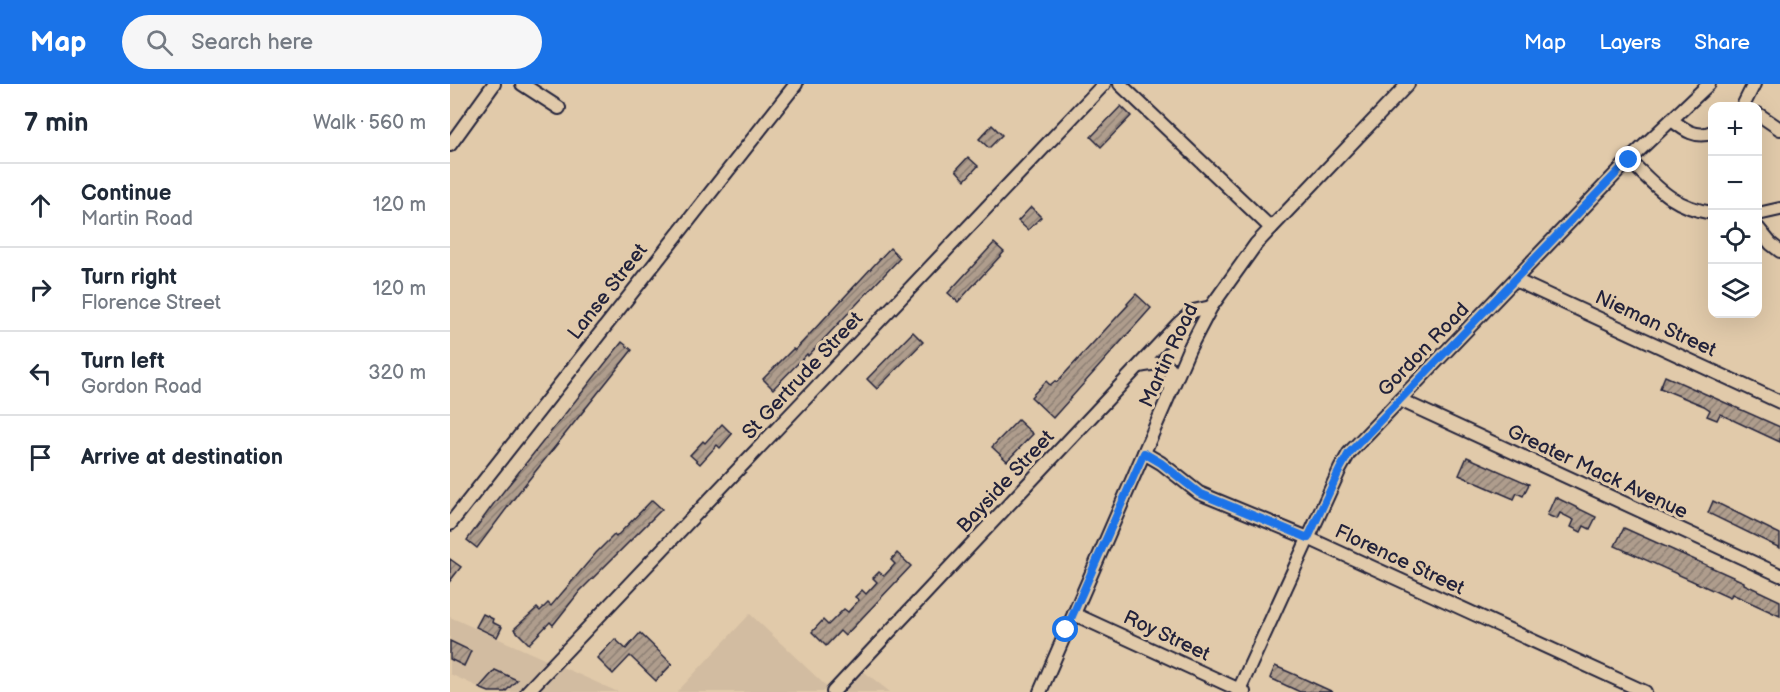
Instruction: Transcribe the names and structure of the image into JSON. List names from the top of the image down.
{
  "streets": {
    "street": [
      "Lanse Street",
      "Nieman Street",
      "Gordon Road",
      "Martin Road",
      "St Gertrude Street",
      "Greater Mack Avenue",
      "Bayside Street",
      "Florence Street",
      "Roy Street"
    ]
  },
  "crossings": [
    ["Nieman Street", "Gordon Road"],
    ["Gordon Road", "Greater Mack Avenue"],
    ["Gordon Road", "Florence Street"],
    ["Gordon Road", "Roy Street"],
    ["Martin Road", "Bayside Street"],
    ["Martin Road", "Florence Street"],
    ["Martin Road", "Roy Street"]
  ],
  "page": {
    "header": "Map",
    "search": "Search here",
    "nav": ["Map", "Layers", "Share"],
    "heading": ["7 min", "Walk · 560 m"],
    "map_buttons": ["+", "−"],
    "list": [
      ["Continue", "Martin Road", "120 m"],
      ["Turn right", "Florence Street", "120 m"],
      ["Turn left", "Gordon Road", "320 m"],
      "Arrive at destination"
    ]
  }
}
